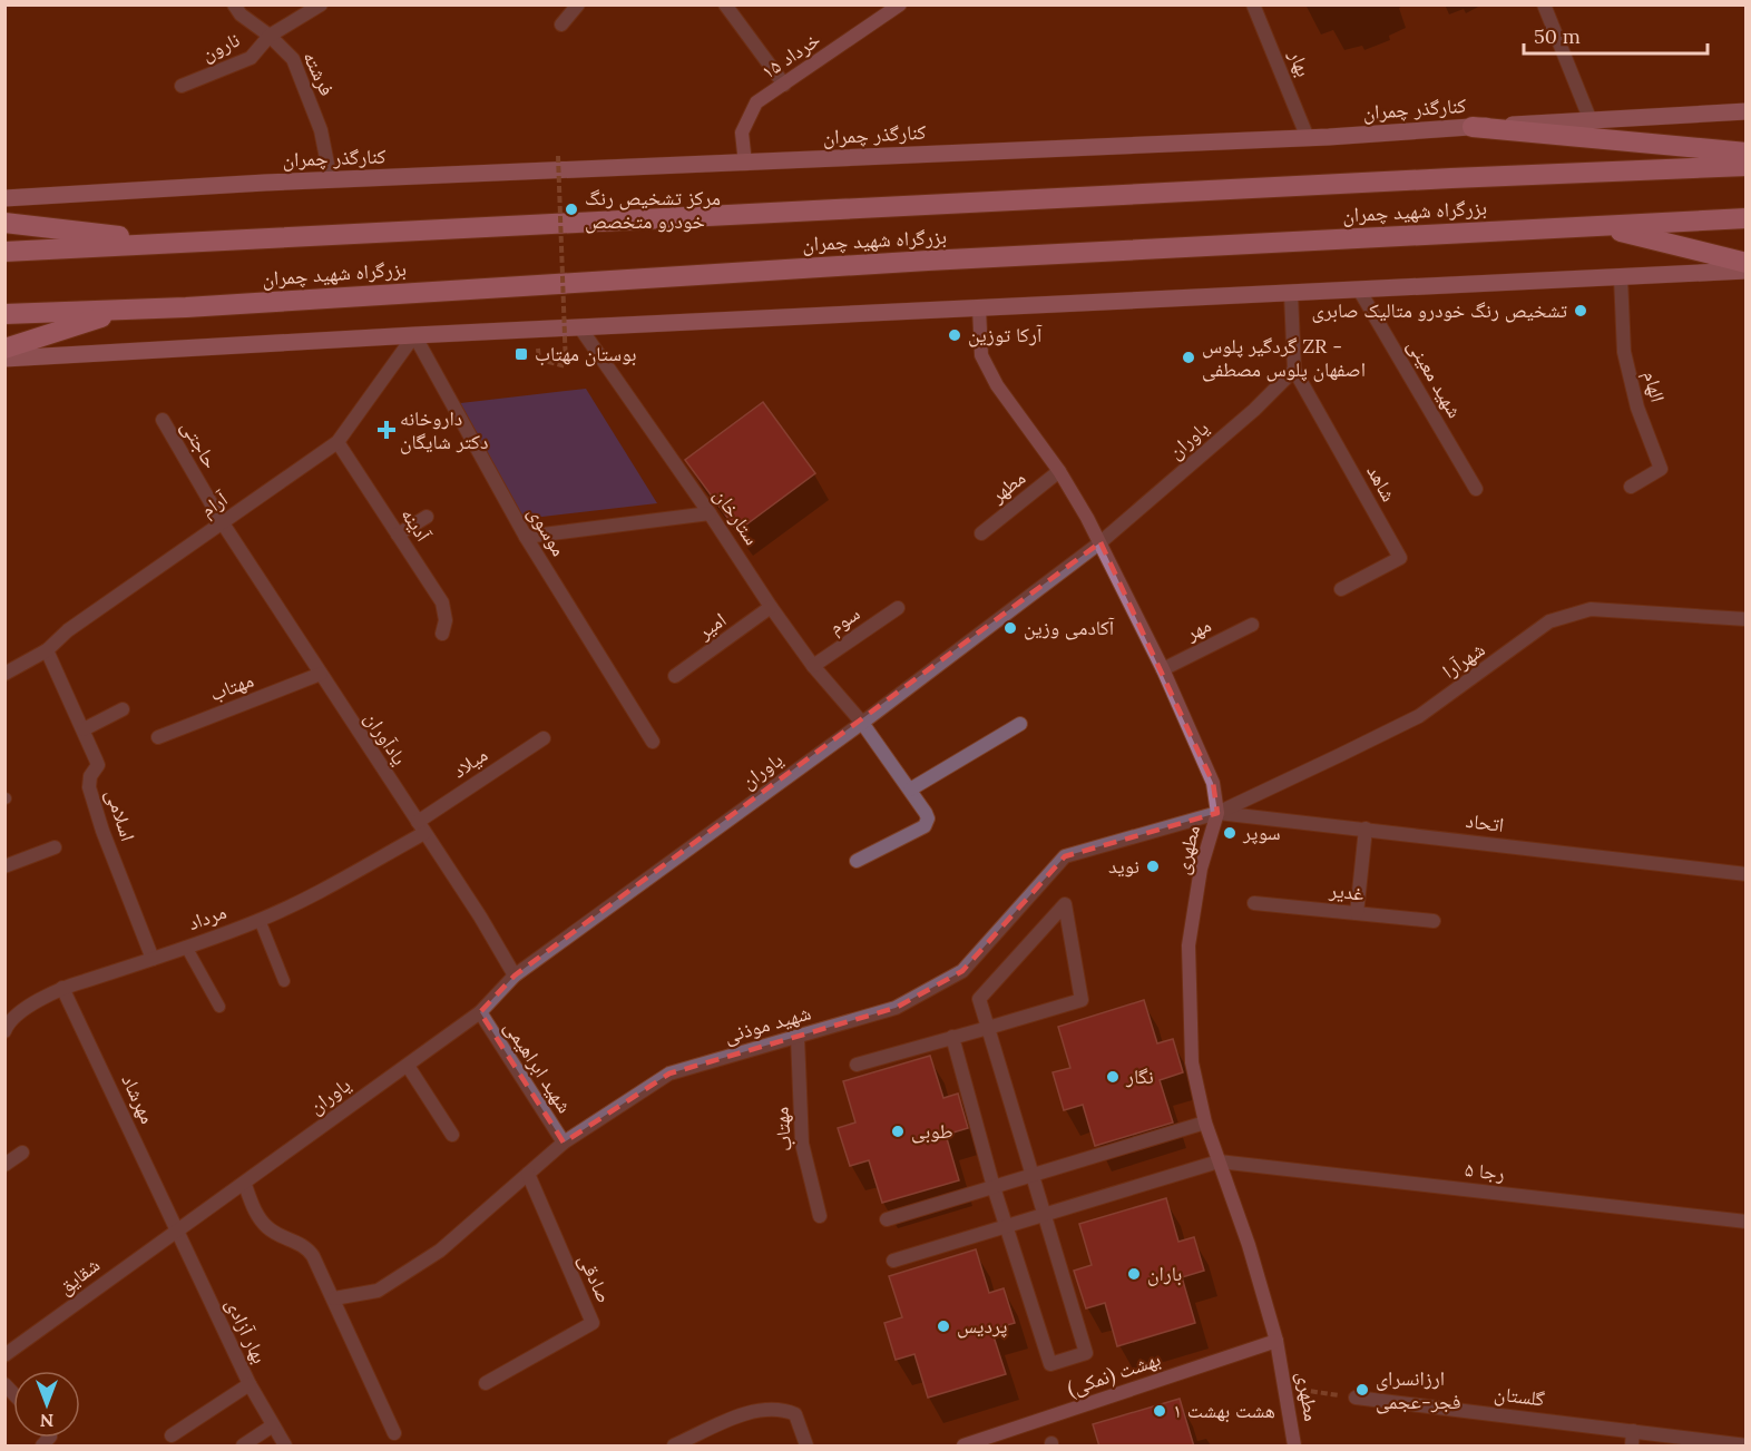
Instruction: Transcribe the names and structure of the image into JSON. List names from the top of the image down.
{
  "streets": {
    "highway": ["بزرگراه شهید چمران"],
    "main road": ["کنارگذر چمران"],
    "street": [
      "نارون",
      "۱۵ خرداد",
      "بهار",
      "فرشته",
      "شهید معینی",
      "الهام",
      "یاوران",
      "حاجتی",
      "شاهد",
      "مطهر",
      "آرام",
      "ستارخان",
      "آدینه",
      "موسوی",
      "سوم",
      "امیر",
      "مهر",
      "شهرآرا",
      "مهتاب",
      "یادآوران",
      "میلاد",
      "اسلامی",
      "اتحاد",
      "مطهری",
      "غدیر",
      "مرداد",
      "شهید موذنی",
      "شهید ابراهیمی",
      "مهرشاد",
      "رجا ۵",
      "شقایق",
      "صادقی",
      "بهار آزادی",
      "بهشت (نمکی)",
      "گلستان"
    ]
  },
  "crossings": [
    ["نارون", "فرشته"],
    ["۱۵ خرداد", "کنارگذر چمران"],
    ["بهار", "کنارگذر چمران"],
    ["فرشته", "کنارگذر چمران"],
    ["یاوران", "شاهد"],
    ["یاوران", "ستارخان"],
    ["یاوران", "یادآوران"],
    ["یاوران", "مطهری"],
    ["یاوران", "شهید ابراهیمی"],
    ["یاوران", "مهرشاد"],
    ["یاوران", "شقایق"],
    ["یاوران", "بهار آزادی"],
    ["حاجتی", "آرام"],
    ["حاجتی", "یادآوران"],
    ["مطهر", "مطهری"],
    ["آرام", "آدینه"],
    ["آرام", "موسوی"],
    ["آرام", "یادآوران"],
    ["آرام", "اسلامی"],
    ["ستارخان", "سوم"],
    ["ستارخان", "امیر"],
    ["مهر", "مطهری"],
    ["شهرآرا", "اتحاد"],
    ["شهرآرا", "مطهری"],
    ["شهرآرا", "شهید موذنی"],
    ["مهتاب", "یادآوران"],
    ["مهتاب", "شهید موذنی"],
    ["یادآوران", "میلاد"],
    ["یادآوران", "مرداد"],
    ["میلاد", "مرداد"],
    ["اسلامی", "مرداد"],
    ["اتحاد", "مطهری"],
    ["اتحاد", "شهید موذنی"],
    ["مطهری", "شهید موذنی"],
    ["مطهری", "رجا ۵"],
    ["مطهری", "بهشت (نمکی)"],
    ["مرداد", "مهرشاد"],
    ["شهید موذنی", "شهید ابراهیمی"],
    ["شهید موذنی", "صادقی"],
    ["مهرشاد", "شقایق"],
    ["مهرشاد", "بهار آزادی"],
    ["شقایق", "بهار آزادی"]
  ],
  "places": {
    "other": [
      "مرکز تشخیص رنگ خودرو متخصص",
      "تشخیص رنگ خودرو متالیک صابری",
      "آرکا توزین",
      "گردگیر پلوس ZR - اصفهان پلوس مصطفی",
      "آکادمی وزین",
      "سوپر",
      "نوید",
      "نگار",
      "طوبی",
      "باران",
      "پردیس",
      "ارزانسرای فجر-عجمی",
      "هشت بهشت ۱"
    ],
    "transit": ["بوستان مهتاب"],
    "health": ["داروخانه دکتر شایگان"]
  },
  "scale_bar": "50 m",
  "north": "bottom"
}
